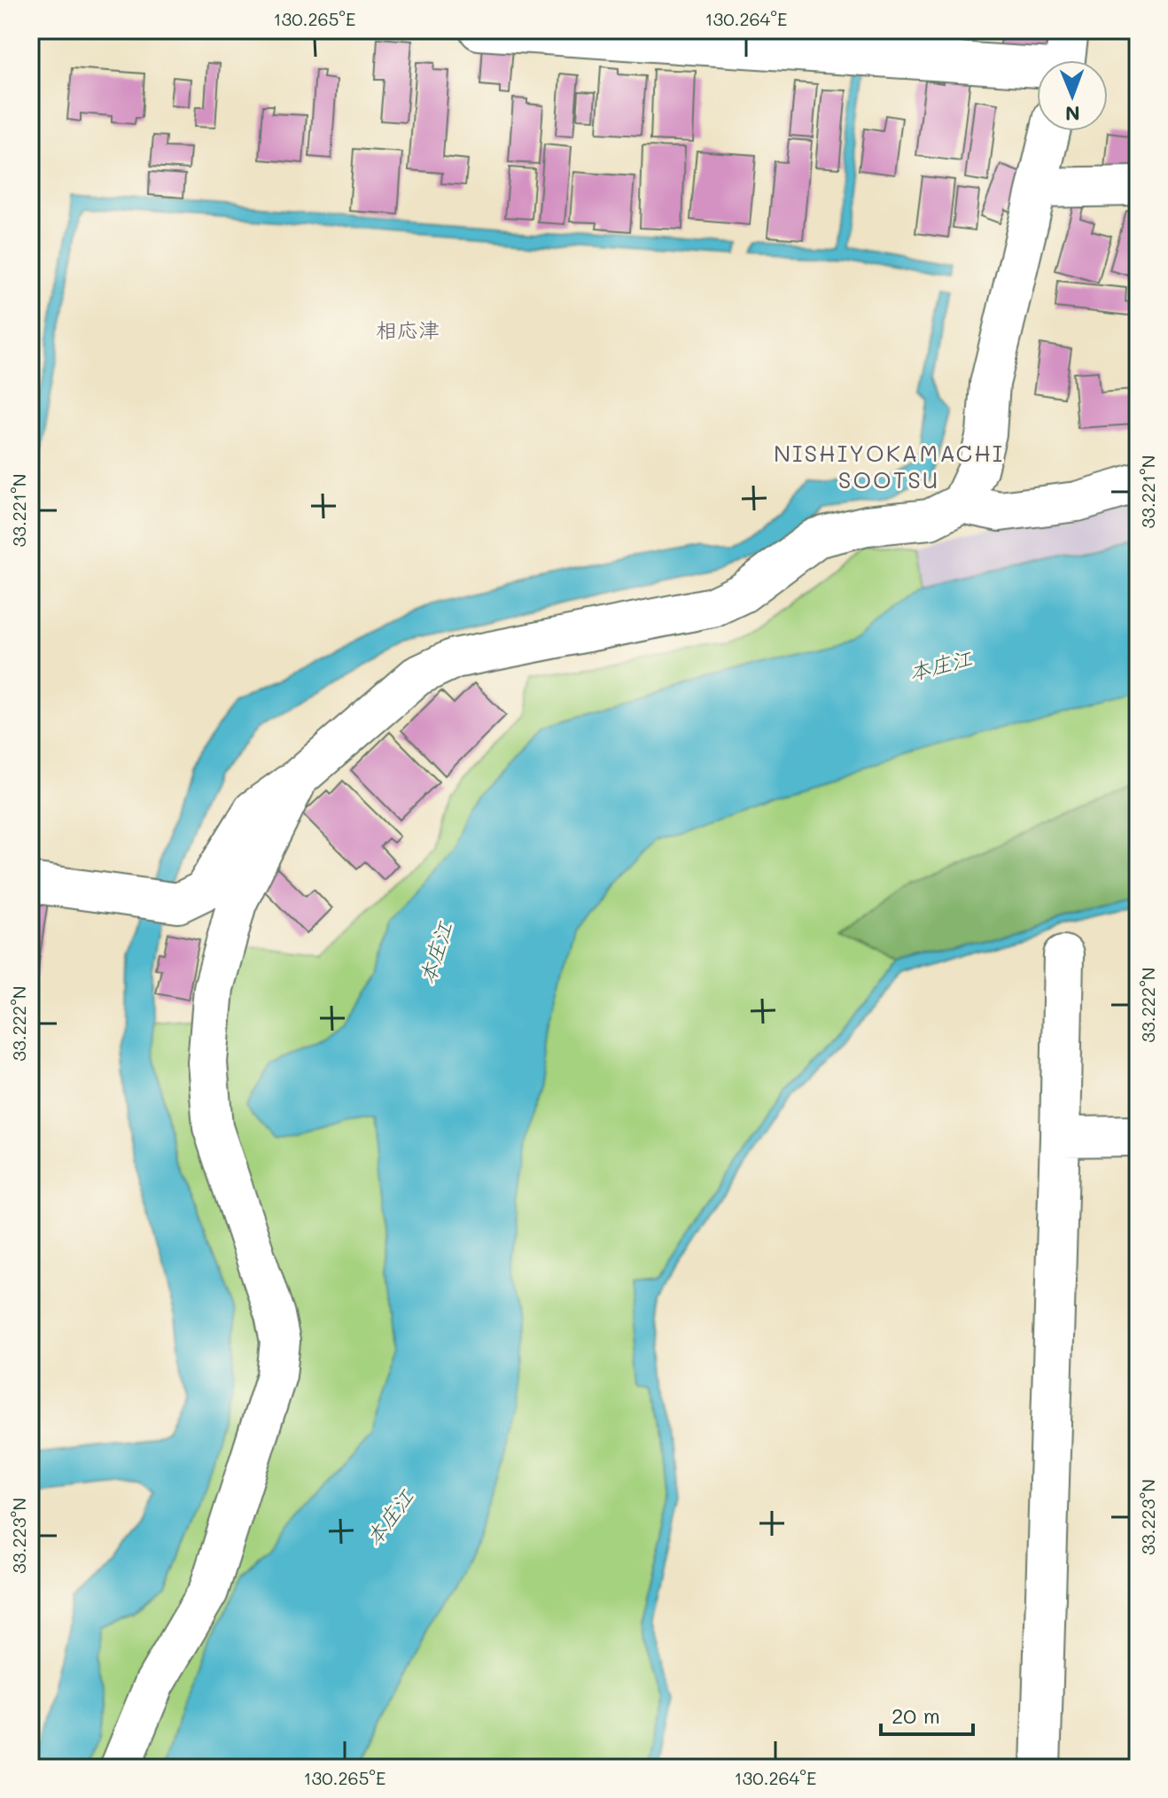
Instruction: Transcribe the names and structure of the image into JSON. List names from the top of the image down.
{
  "districts": ["相応津", "NISHIYOKAMACHI SOOTSU"],
  "water": ["本庄江"],
  "scale_bar": "20 m",
  "north": "bottom",
  "coordinates": [
    "130.265°E",
    "130.264°E",
    "33.221°N",
    "33.222°N",
    "33.223°N"
  ]
}
